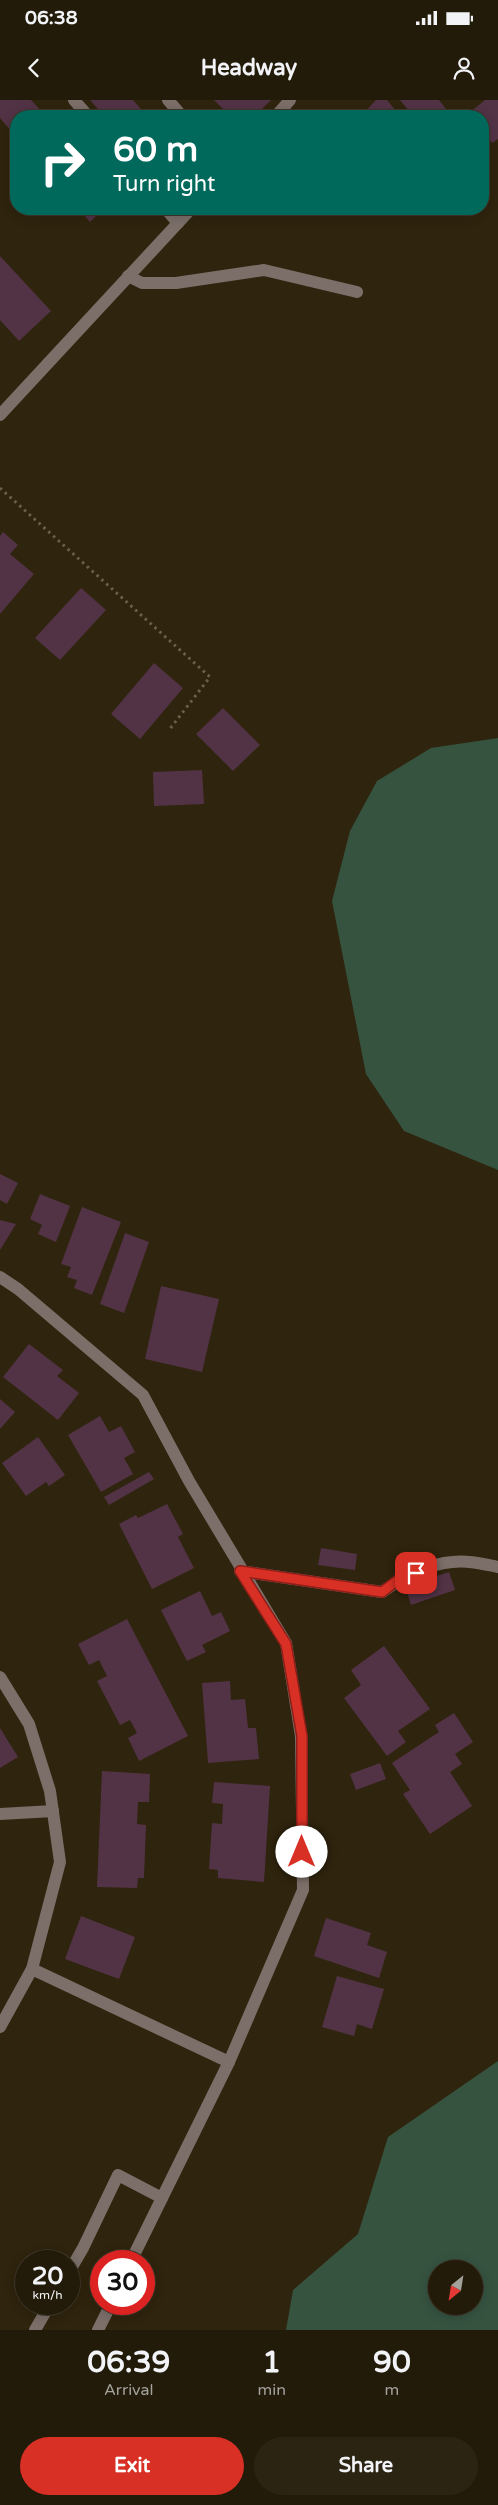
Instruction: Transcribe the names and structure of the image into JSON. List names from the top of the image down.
{
  "north": "bottom left",
  "page": {
    "status": "06:38",
    "header": "Headway",
    "turn": ["60 m", "Turn right"],
    "speed": "20 km/h",
    "limit": "30",
    "eta": [
      "06:39",
      "Arrival",
      "1",
      "min",
      "90",
      "m"
    ],
    "buttons": ["Exit", "Share"]
  }
}
